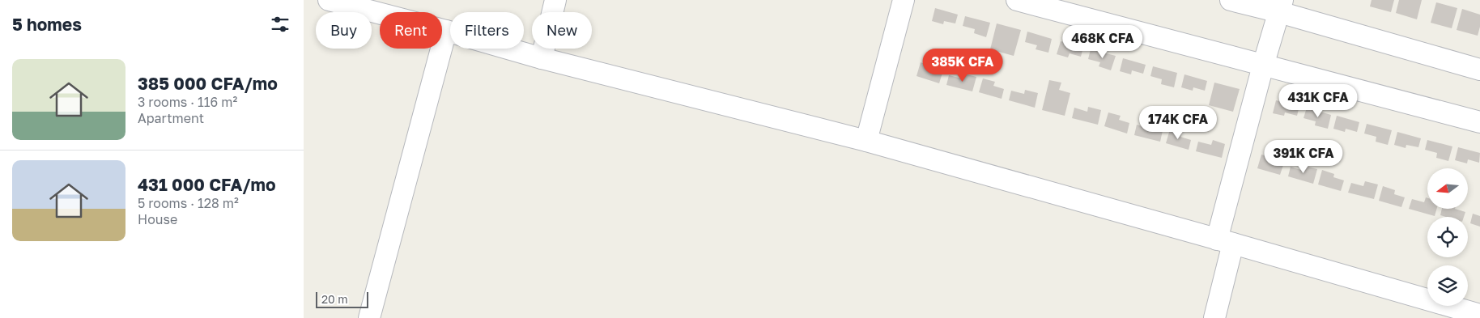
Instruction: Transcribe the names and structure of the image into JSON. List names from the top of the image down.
{
  "scale_bar": "20 m",
  "north": "left",
  "page": {
    "heading": "5 homes",
    "chip": [
      "Buy",
      "Rent",
      "Filters",
      "New"
    ],
    "price": [
      "468K CFA",
      "385K CFA",
      "431K CFA",
      "174K CFA",
      "391K CFA"
    ],
    "list": [
      {
        "name": "385 000 CFA/mo",
        "note": "3 rooms · 116 m² · Apartment"
      },
      {
        "name": "431 000 CFA/mo",
        "note": "5 rooms · 128 m² · House"
      }
    ],
    "scale": "20 m"
  }
}
